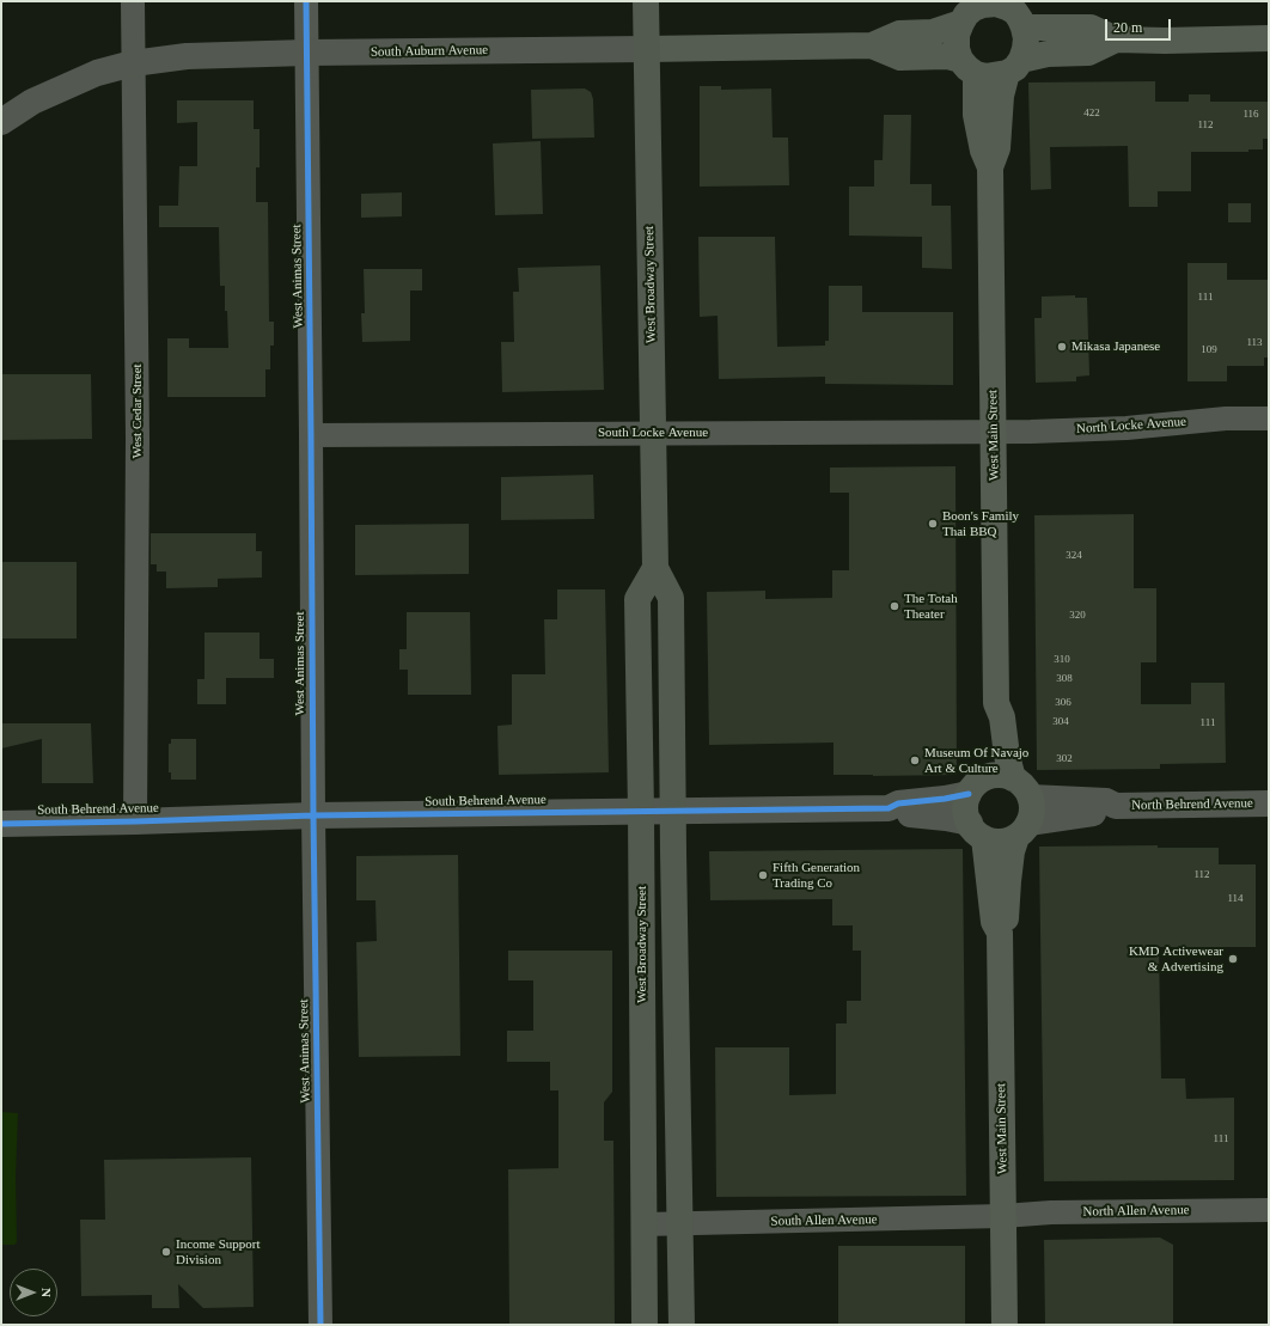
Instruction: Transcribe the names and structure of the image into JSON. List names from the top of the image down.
{
  "streets": {
    "main road": ["South Auburn Avenue", "West Broadway Street", "West Main Street"],
    "street": [
      "West Animas Street",
      "West Cedar Street",
      "North Locke Avenue",
      "South Locke Avenue",
      "South Behrend Avenue",
      "North Behrend Avenue",
      "North Allen Avenue",
      "South Allen Avenue"
    ]
  },
  "crossings": [
    ["South Auburn Avenue", "West Animas Street"],
    ["South Auburn Avenue", "West Broadway Street"],
    ["South Auburn Avenue", "West Cedar Street"],
    ["South Auburn Avenue", "West Main Street"],
    ["West Animas Street", "South Locke Avenue"],
    ["West Animas Street", "South Behrend Avenue"],
    ["West Broadway Street", "South Locke Avenue"],
    ["West Broadway Street", "South Behrend Avenue"],
    ["West Broadway Street", "South Allen Avenue"],
    ["West Cedar Street", "South Behrend Avenue"],
    ["North Locke Avenue", "South Locke Avenue"],
    ["North Locke Avenue", "West Main Street"],
    ["South Locke Avenue", "West Main Street"],
    ["West Main Street", "South Behrend Avenue"],
    ["West Main Street", "North Behrend Avenue"],
    ["West Main Street", "North Allen Avenue"],
    ["West Main Street", "South Allen Avenue"],
    ["South Behrend Avenue", "North Behrend Avenue"],
    ["North Allen Avenue", "South Allen Avenue"]
  ],
  "places": [
    "Mikasa Japanese",
    "Boon's Family Thai BBQ",
    "The Totah Theater",
    "Museum Of Navajo Art & Culture",
    "Fifth Generation Trading Co",
    "KMD Activewear & Advertising",
    "Income Support Division"
  ],
  "house_numbers": [
    "422",
    "116",
    "112",
    "111",
    "113",
    "109",
    "324",
    "320",
    "310",
    "308",
    "306",
    "304",
    "111",
    "302",
    "112",
    "114",
    "111"
  ],
  "scale_bar": "20 m",
  "north": "right"
}
